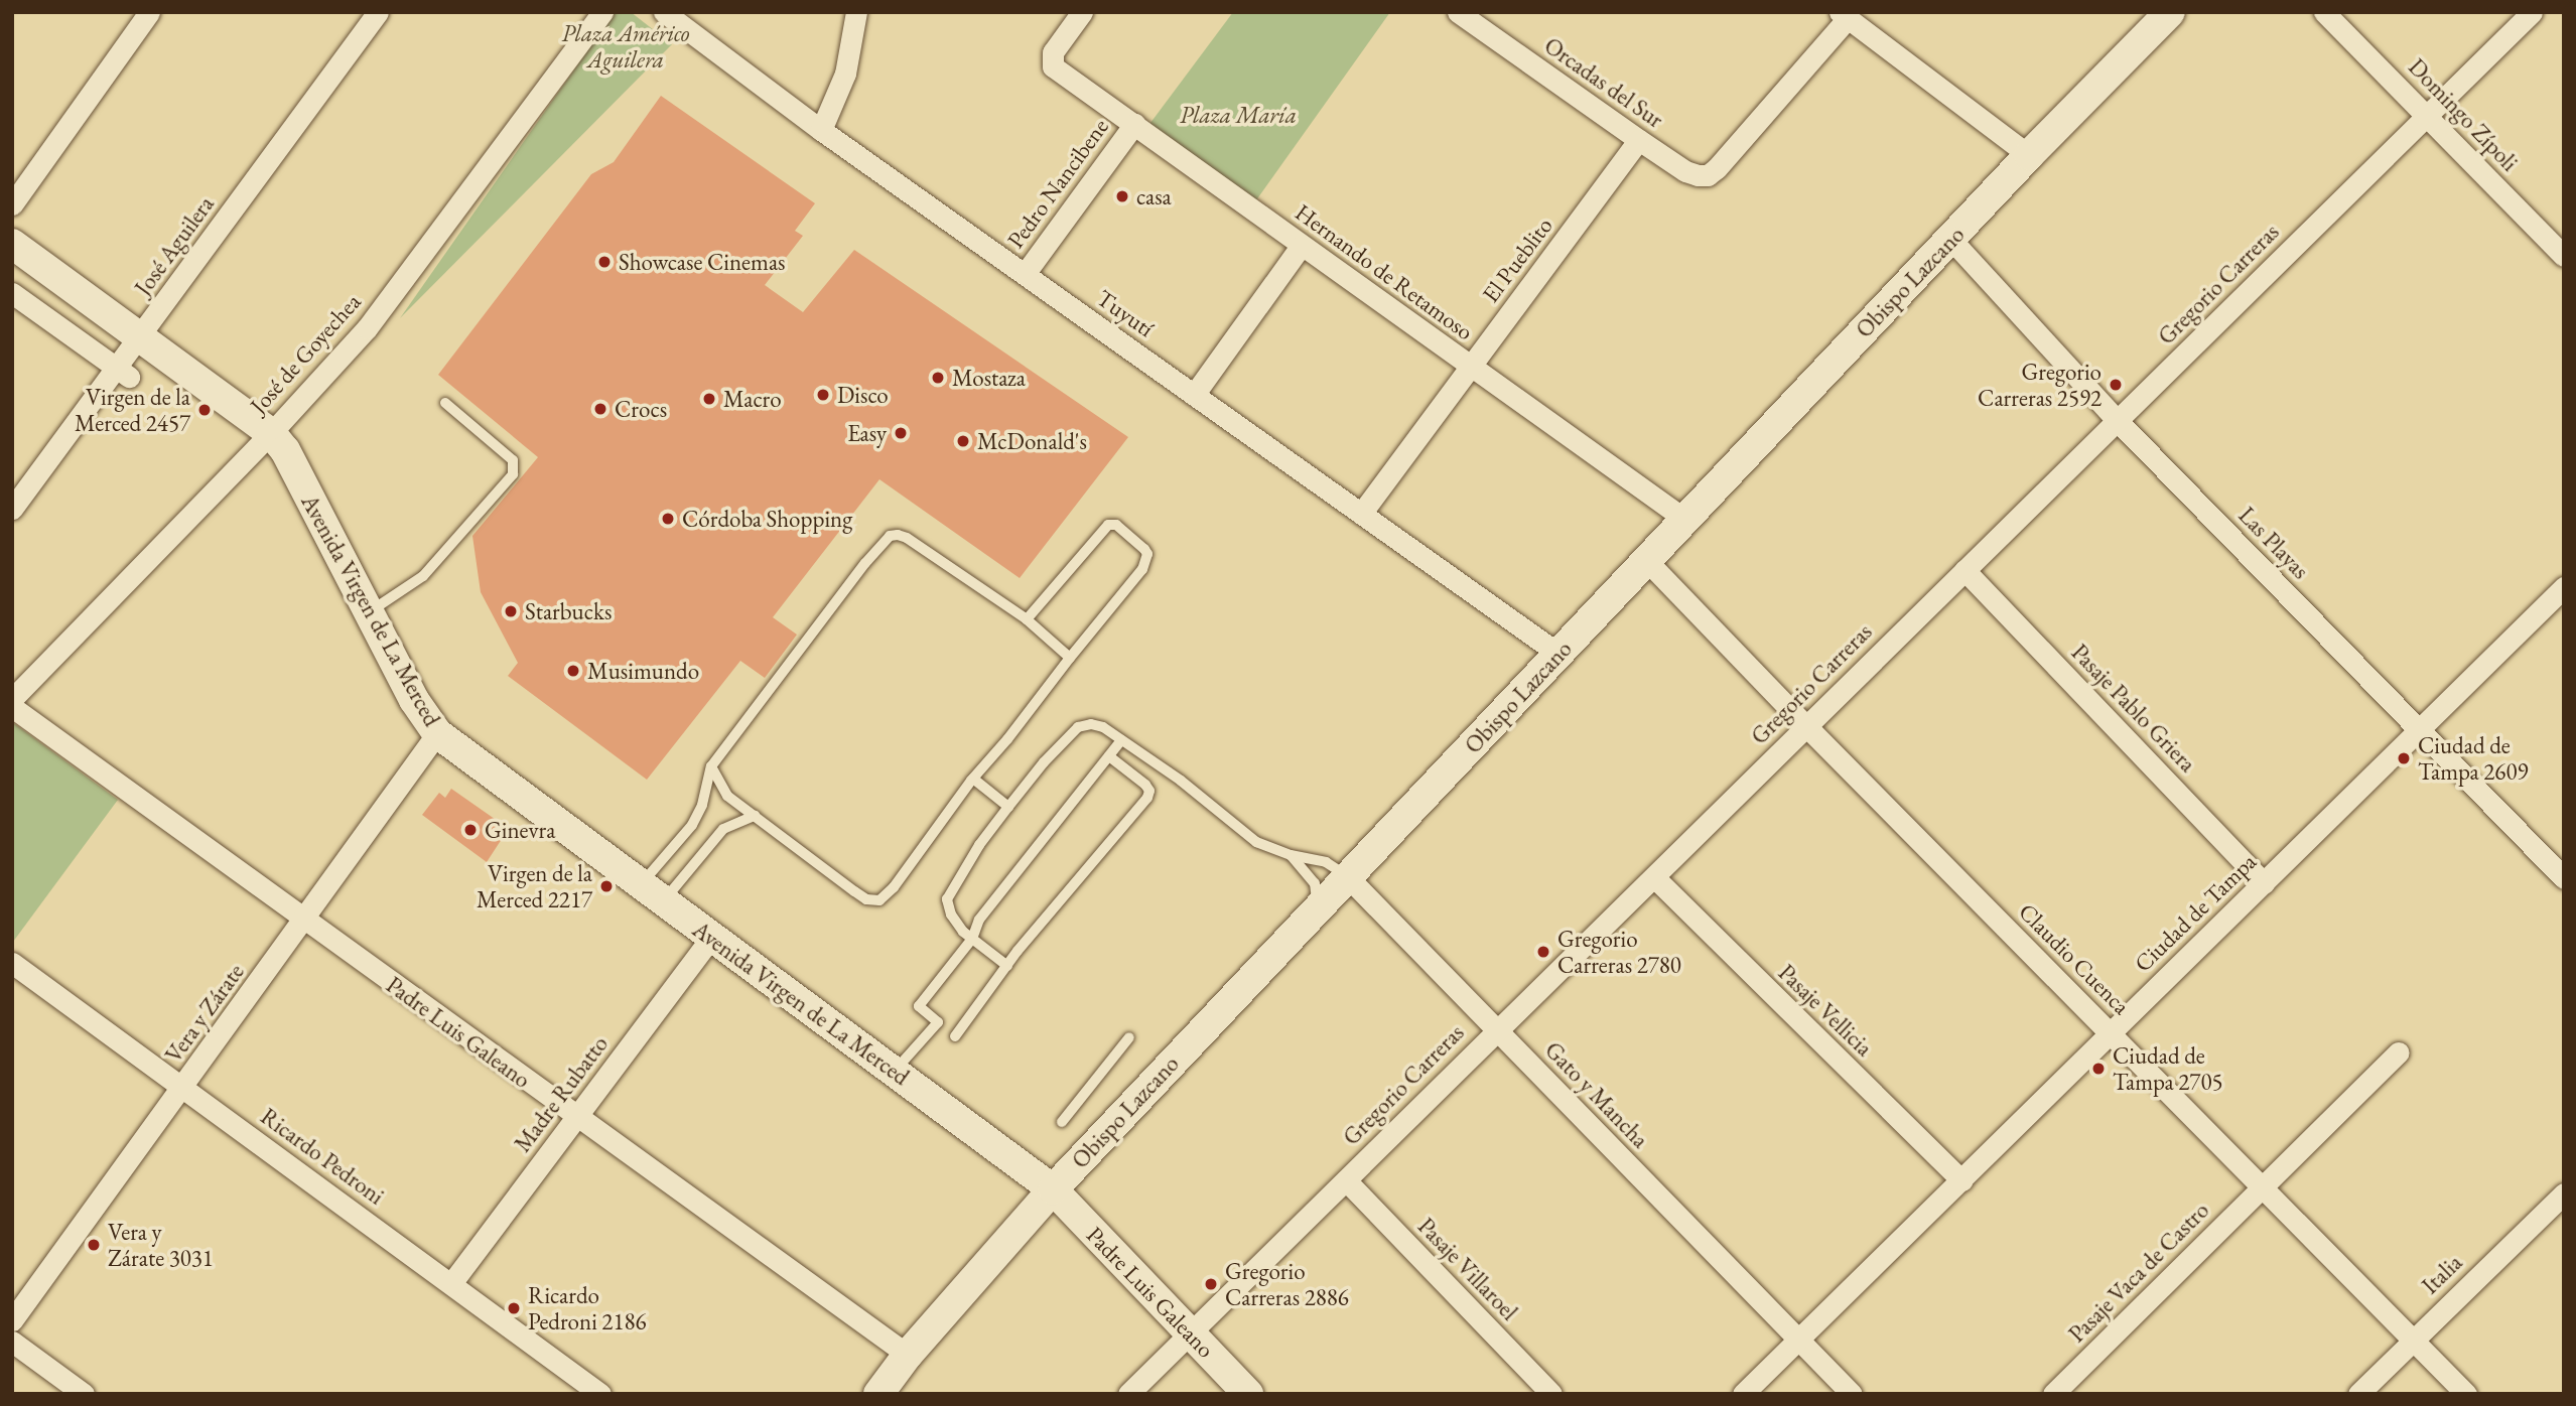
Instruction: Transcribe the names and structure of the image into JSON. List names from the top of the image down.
{
  "streets": {
    "main road": ["Obispo Lazcano", "Avenida Virgen de La Merced", "Padre Luis Galeano"],
    "street": [
      "Orcadas del Sur",
      "Domingo Zípoli",
      "Pedro Nancibene",
      "José Aguilera",
      "El Pueblito",
      "Hernando de Retamoso",
      "Gregorio Carreras",
      "Tuyutí",
      "José de Goyechea",
      "Las Playas",
      "Pasaje Pablo Griera",
      "Ciudad de Tampa",
      "Claudio Cuenca",
      "Pasaje Vellicia",
      "Vera y Zárate",
      "Madre Rubatto",
      "Gato y Mancha",
      "Ricardo Pedroni",
      "Pasaje Villaroel",
      "Pasaje Vaca de Castro",
      "Italia"
    ]
  },
  "crossings": [
    ["Orcadas del Sur", "El Pueblito"],
    ["Domingo Zípoli", "Gregorio Carreras"],
    ["Pedro Nancibene", "Hernando de Retamoso"],
    ["Pedro Nancibene", "Tuyutí"],
    ["José Aguilera", "Avenida Virgen de La Merced"],
    ["El Pueblito", "Hernando de Retamoso"],
    ["El Pueblito", "Tuyutí"],
    ["Hernando de Retamoso", "Obispo Lazcano"],
    ["Obispo Lazcano", "Tuyutí"],
    ["Obispo Lazcano", "Las Playas"],
    ["Obispo Lazcano", "Avenida Virgen de La Merced"],
    ["Obispo Lazcano", "Claudio Cuenca"],
    ["Obispo Lazcano", "Padre Luis Galeano"],
    ["Obispo Lazcano", "Gato y Mancha"],
    ["Gregorio Carreras", "Las Playas"],
    ["Gregorio Carreras", "Pasaje Pablo Griera"],
    ["Gregorio Carreras", "Claudio Cuenca"],
    ["Gregorio Carreras", "Pasaje Vellicia"],
    ["Gregorio Carreras", "Padre Luis Galeano"],
    ["Gregorio Carreras", "Gato y Mancha"],
    ["Gregorio Carreras", "Pasaje Villaroel"],
    ["José de Goyechea", "Avenida Virgen de La Merced"],
    ["Las Playas", "Ciudad de Tampa"],
    ["Avenida Virgen de La Merced", "Vera y Zárate"],
    ["Avenida Virgen de La Merced", "Padre Luis Galeano"],
    ["Avenida Virgen de La Merced", "Madre Rubatto"],
    ["Pasaje Pablo Griera", "Ciudad de Tampa"],
    ["Ciudad de Tampa", "Claudio Cuenca"],
    ["Ciudad de Tampa", "Pasaje Vellicia"],
    ["Ciudad de Tampa", "Gato y Mancha"],
    ["Claudio Cuenca", "Pasaje Vaca de Castro"],
    ["Claudio Cuenca", "Italia"],
    ["Vera y Zárate", "Padre Luis Galeano"],
    ["Vera y Zárate", "Ricardo Pedroni"],
    ["Padre Luis Galeano", "Madre Rubatto"],
    ["Madre Rubatto", "Ricardo Pedroni"]
  ],
  "parks": ["Plaza Américo Aguilera", "Plaza María"],
  "places": [
    "casa",
    "Showcase Cinemas",
    "Mostaza",
    "Gregorio Carreras 2592",
    "Disco",
    "Macro",
    "Crocs",
    "Virgen de la Merced 2457",
    "Easy",
    "McDonald's",
    "Córdoba Shopping",
    "Starbucks",
    "Musimundo",
    "Ciudad de Tampa 2609",
    "Ginevra",
    "Virgen de la Merced 2217",
    "Gregorio Carreras 2780",
    "Ciudad de Tampa 2705",
    "Vera y Zárate 3031",
    "Gregorio Carreras 2886",
    "Ricardo Pedroni 2186"
  ]
}
